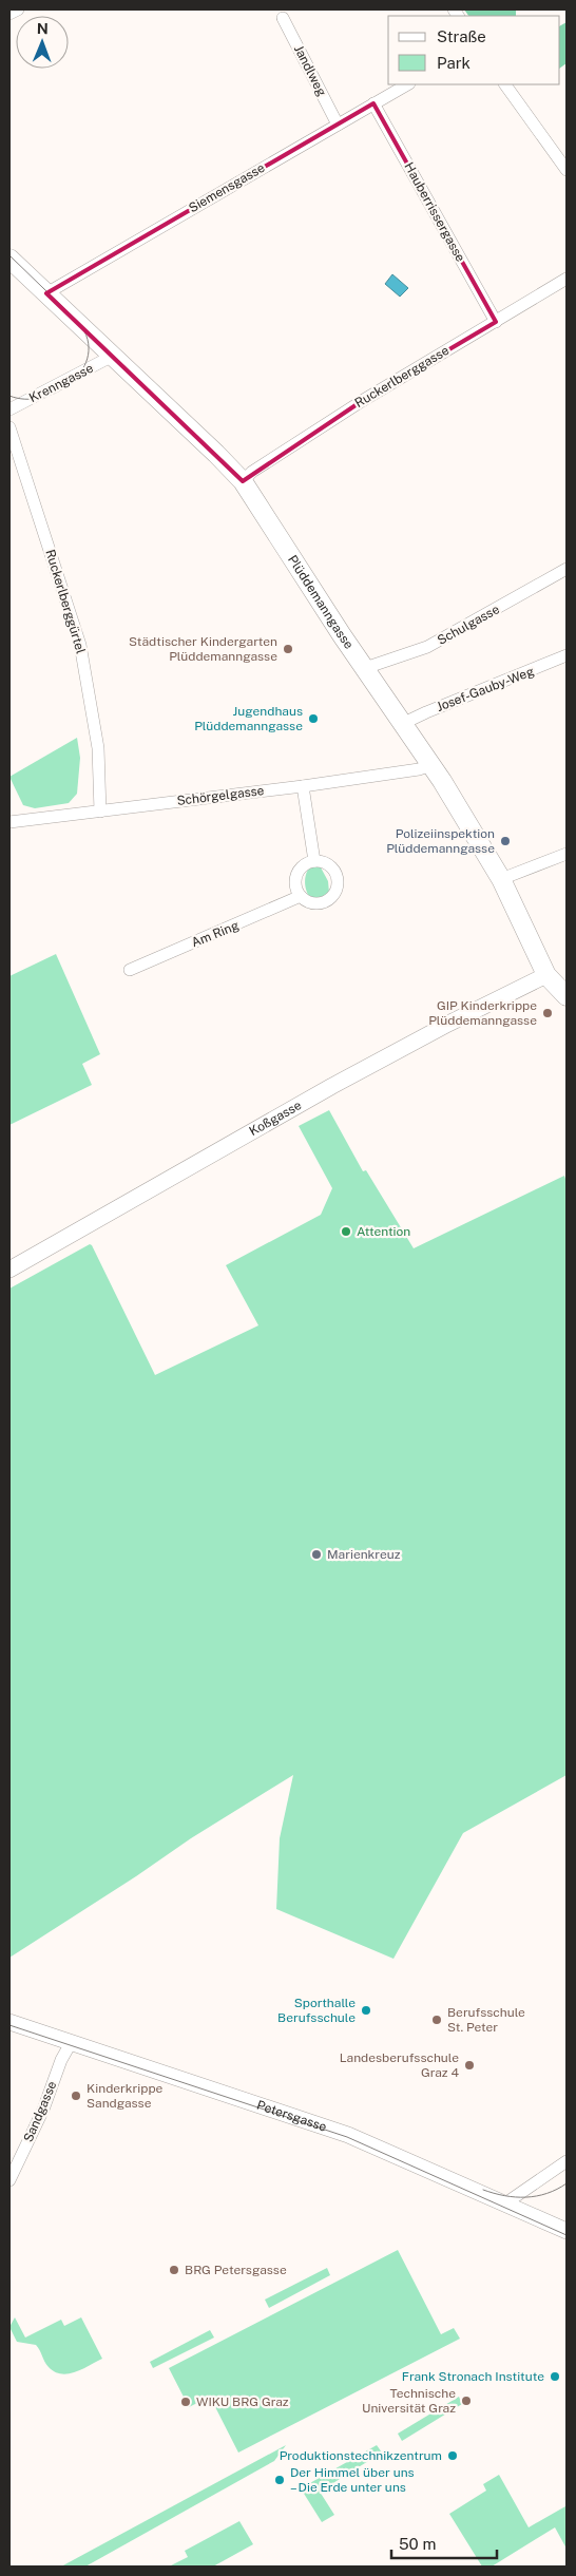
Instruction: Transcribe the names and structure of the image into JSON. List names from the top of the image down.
{
  "streets": {
    "main road": ["Plüddemanngasse", "Koßgasse", "Petersgasse"],
    "street": [
      "Jandlweg",
      "Siemensgasse",
      "Hauberrissergasse",
      "Ruckerlberggasse",
      "Krenngasse",
      "Ruckerlberggürtel",
      "Schulgasse",
      "Josef-Gauby-Weg",
      "Schörgelgasse",
      "Am Ring",
      "Sandgasse"
    ]
  },
  "crossings": [
    ["Jandlweg", "Siemensgasse"],
    ["Siemensgasse", "Hauberrissergasse"],
    ["Siemensgasse", "Plüddemanngasse"],
    ["Hauberrissergasse", "Ruckerlberggasse"],
    ["Ruckerlberggasse", "Plüddemanngasse"],
    ["Krenngasse", "Plüddemanngasse"],
    ["Ruckerlberggürtel", "Schörgelgasse"],
    ["Plüddemanngasse", "Schulgasse"],
    ["Plüddemanngasse", "Josef-Gauby-Weg"],
    ["Plüddemanngasse", "Schörgelgasse"],
    ["Plüddemanngasse", "Koßgasse"],
    ["Sandgasse", "Petersgasse"]
  ],
  "places": [
    "Städtischer Kindergarten Plüddemanngasse",
    "Jugendhaus Plüddemanngasse",
    "Polizeiinspektion Plüddemanngasse",
    "GIP Kinderkrippe Plüddemanngasse",
    "Attention",
    "Marienkreuz",
    "Sporthalle Berufsschule",
    "Berufsschule St. Peter",
    "Landesberufsschule Graz 4",
    "Kinderkrippe Sandgasse",
    "BRG Petersgasse",
    "Frank Stronach Institute",
    "Technische Universität Graz",
    "WIKU BRG Graz",
    "Produktionstechnikzentrum",
    "Der Himmel über uns – Die Erde unter uns"
  ],
  "legend": ["Straße", "Park"],
  "scale_bar": "50 m",
  "north": "top"
}
